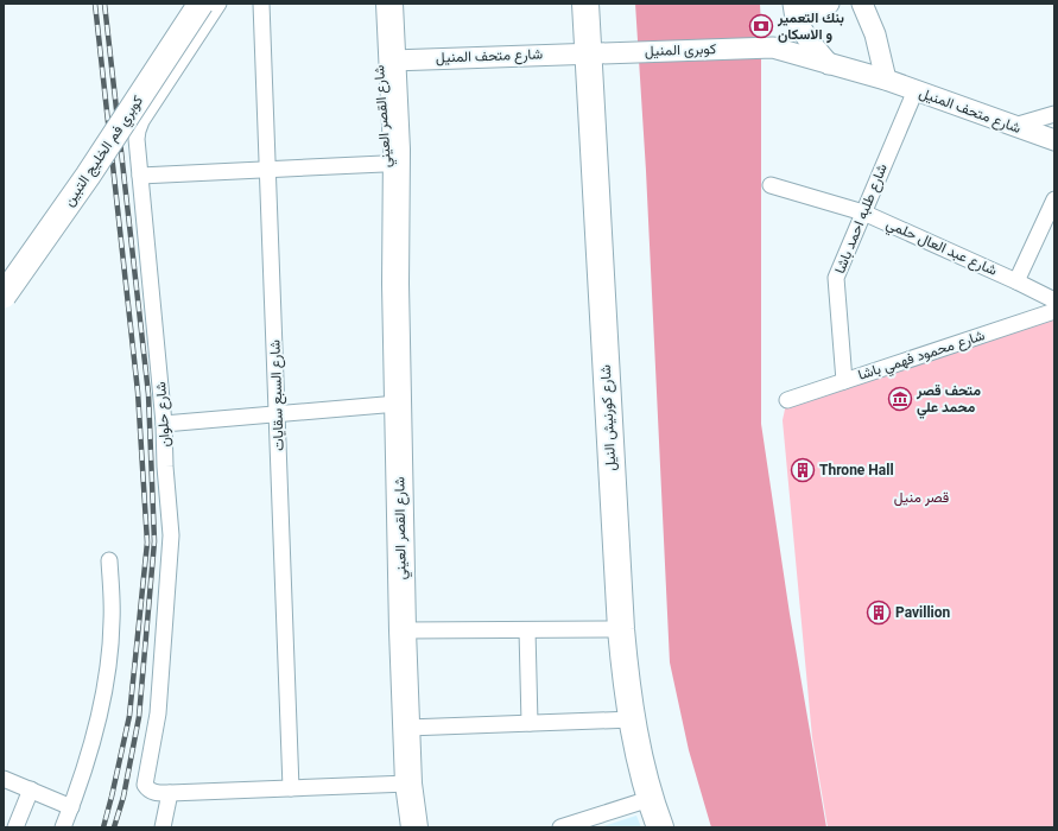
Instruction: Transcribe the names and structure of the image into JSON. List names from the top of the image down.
{
  "streets": {
    "highway": ["شارع القصر العيني", "شارع كورنيش النيل"],
    "main road": ["كوبري فم الخليج التبين"],
    "street": [
      "كوبرى المنيل",
      "شارع متحف المنيل",
      "شارع طلبه احمد باشا",
      "شارع عبد العال حلمي",
      "شارع محمود فهمي باشا",
      "شارع السبع سقايات",
      "شارع حلوان"
    ]
  },
  "crossings": [
    ["كوبرى المنيل", "شارع متحف المنيل"],
    ["كوبرى المنيل", "شارع كورنيش النيل"],
    ["شارع متحف المنيل", "شارع القصر العيني"],
    ["شارع متحف المنيل", "شارع طلبه احمد باشا"],
    ["شارع متحف المنيل", "شارع كورنيش النيل"],
    ["شارع طلبه احمد باشا", "شارع عبد العال حلمي"],
    ["شارع طلبه احمد باشا", "شارع محمود فهمي باشا"]
  ],
  "parks": ["قصر منيل"],
  "places": {
    "bank": ["بنك التعمير و الاسكان"],
    "museum": ["متحف قصر محمد علي"],
    "building": ["Throne Hall", "Pavillion"]
  }
}
